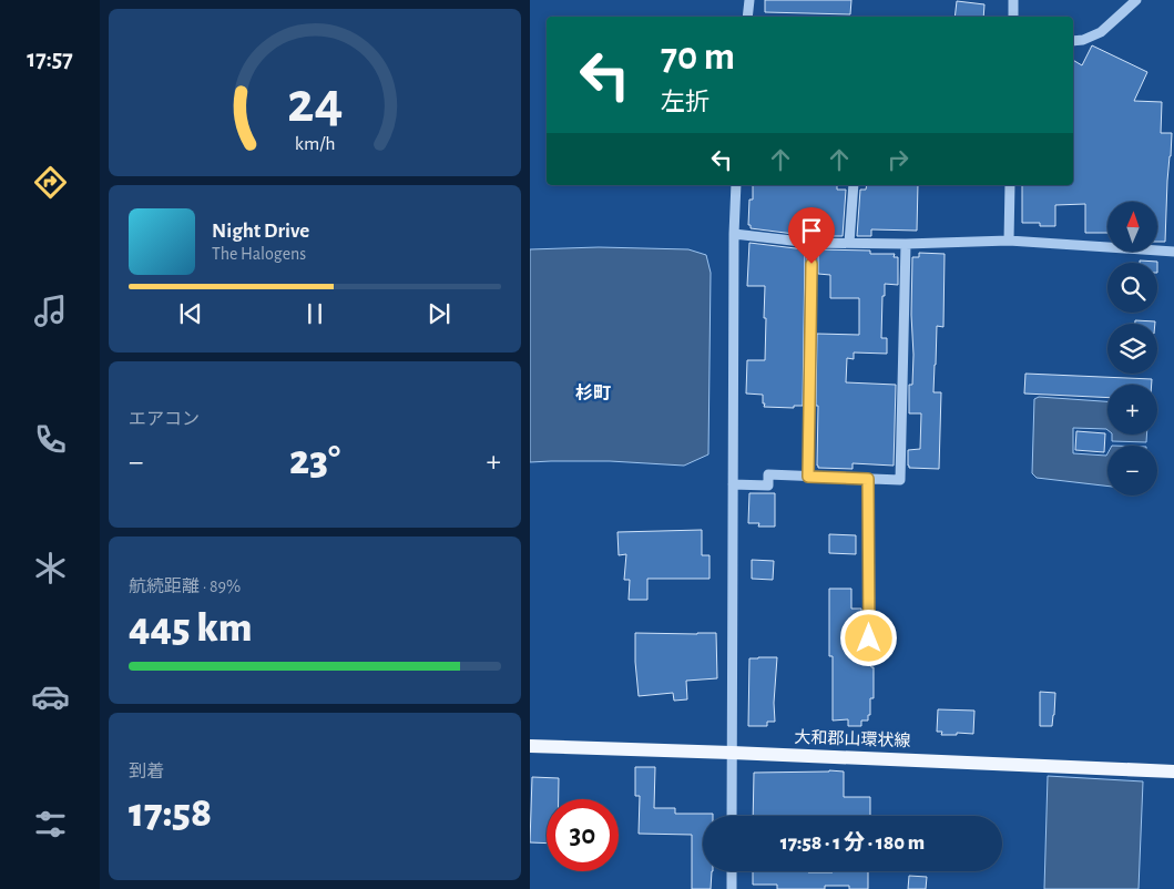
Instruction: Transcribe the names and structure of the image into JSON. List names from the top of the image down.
{
  "streets": {
    "main road": ["大和郡山環状線"]
  },
  "districts": ["杉町"],
  "north": "top",
  "page": {
    "tabs": "17:57",
    "turn": ["70 m", "左折"],
    "map_buttons": ["+", "−"],
    "song": ["Night Drive", "The Halogens"],
    "tile": [
      "エアコン",
      ["航続距離 · 89%", "445 km"],
      ["到着", "17:58"]
    ],
    "heat": ["−", "23°", "+"],
    "limit": "30",
    "trip": "17:58 · 1 分 · 180 m",
    "gauge": ["24", "km/h"]
  }
}
